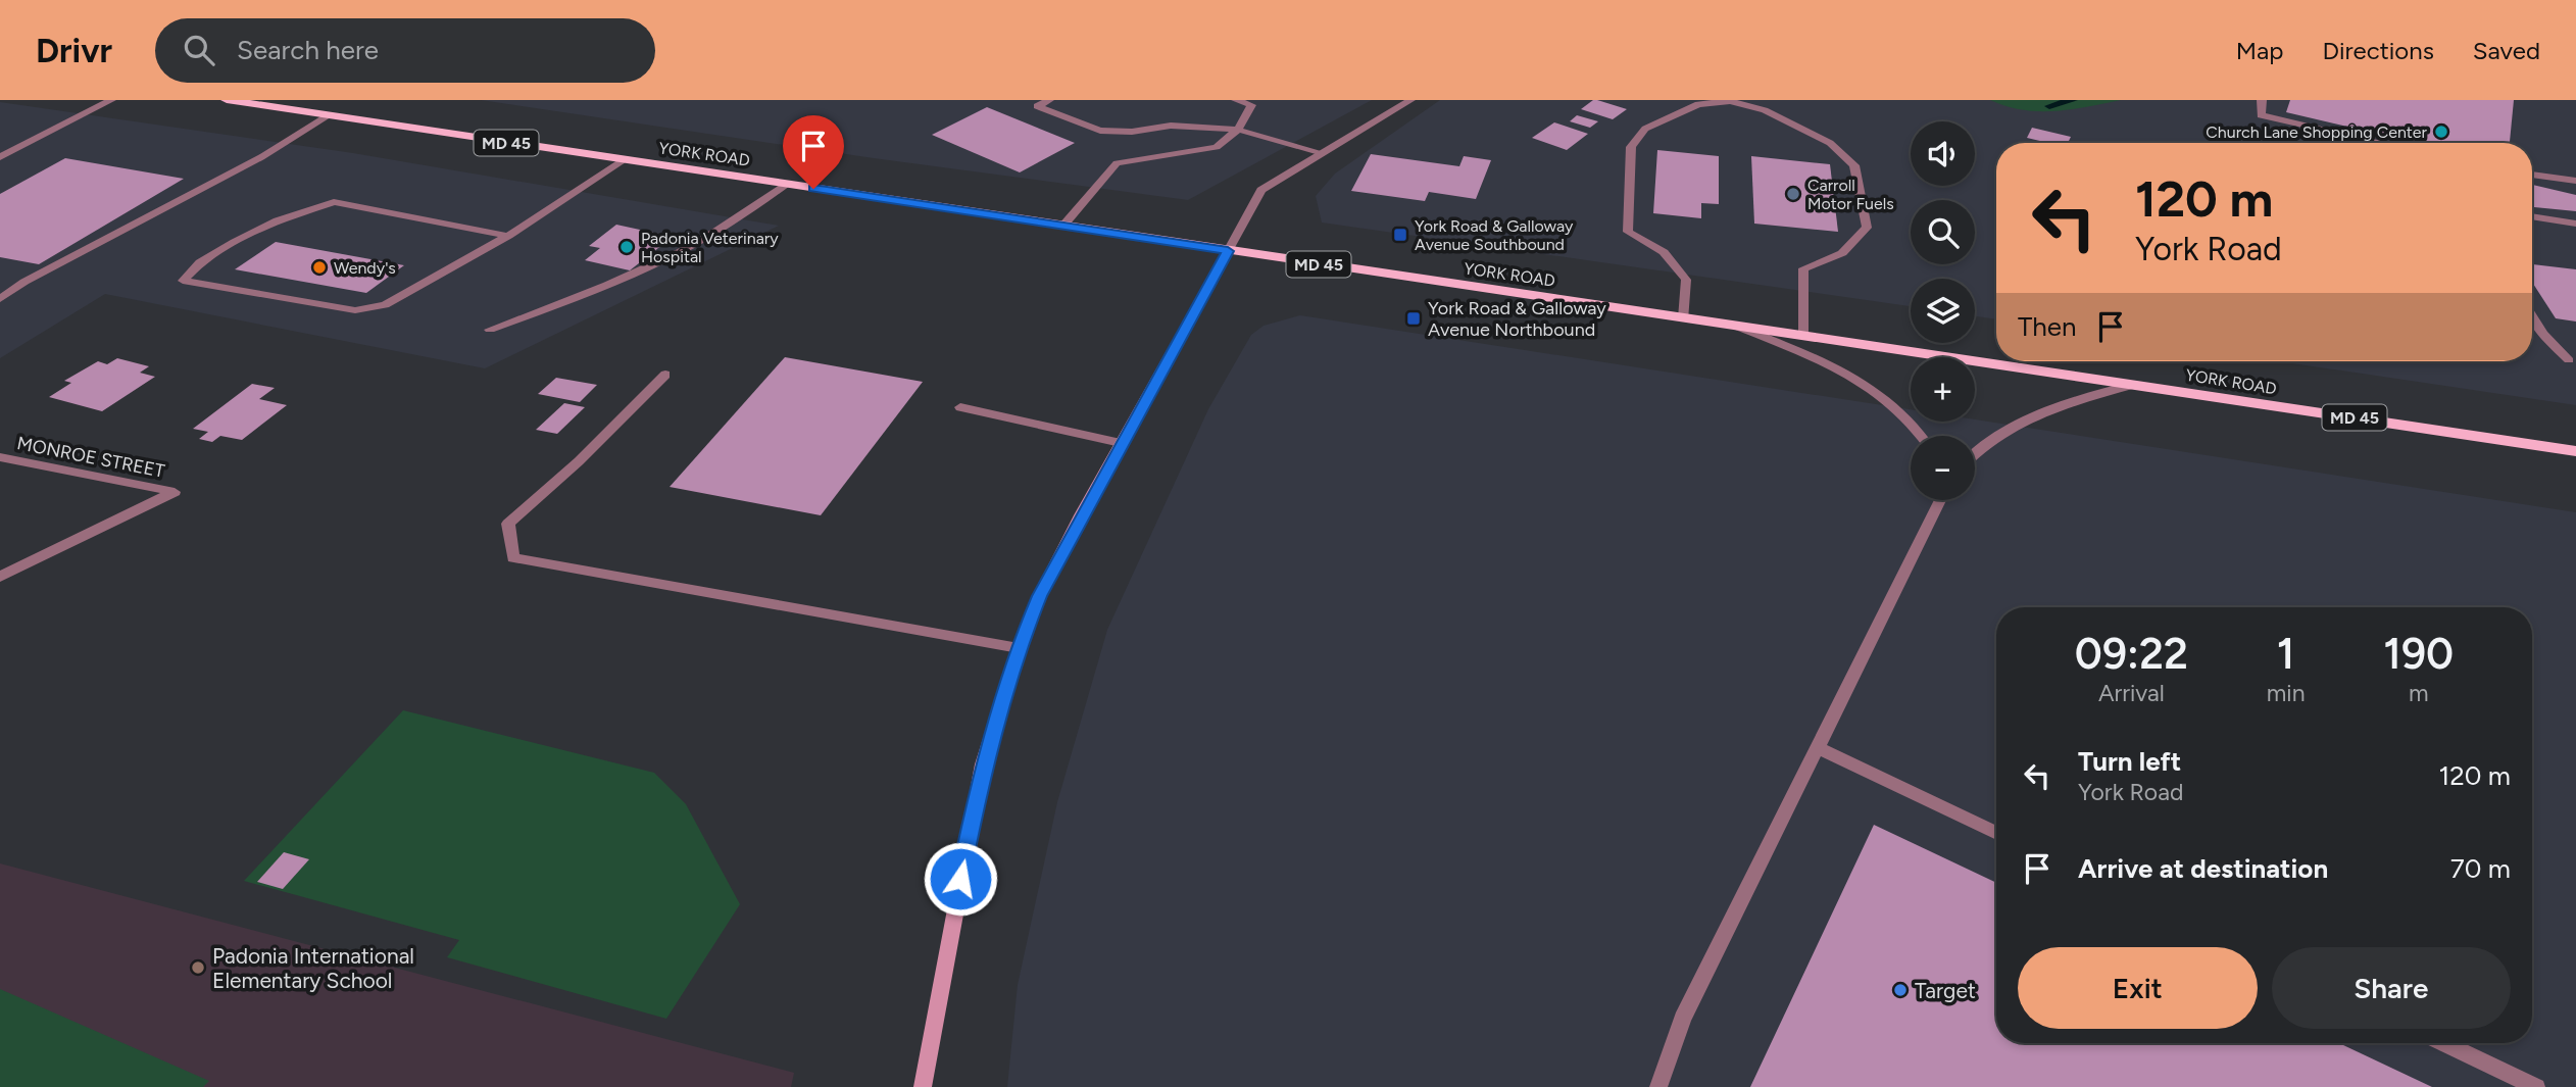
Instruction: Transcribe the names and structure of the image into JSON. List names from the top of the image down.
{
  "streets": {
    "main road": ["MD 45", "YORK ROAD"],
    "street": ["MONROE STREET"]
  },
  "places": {
    "other": [
      "Church Lane Shopping Center",
      "Carroll Motor Fuels",
      "Padonia Veterinary Hospital",
      "Wendy's",
      "Padonia International Elementary School",
      "Target"
    ],
    "transit": ["York Road & Galloway Avenue Southbound", "York Road & Galloway Avenue Northbound"]
  },
  "page": {
    "header": "Drivr",
    "search": "Search here",
    "nav": ["Map", "Directions", "Saved"],
    "map_buttons": ["+", "−"],
    "turn": ["120 m", "York Road"],
    "then": "Then",
    "eta": [
      "09:22",
      "Arrival",
      "1",
      "min",
      "190",
      "m"
    ],
    "list": [
      {
        "name": "Turn left",
        "note": "York Road",
        "value": "120 m"
      },
      {
        "name": "Arrive at destination",
        "value": "70 m"
      }
    ],
    "buttons": ["Exit", "Share"]
  }
}
